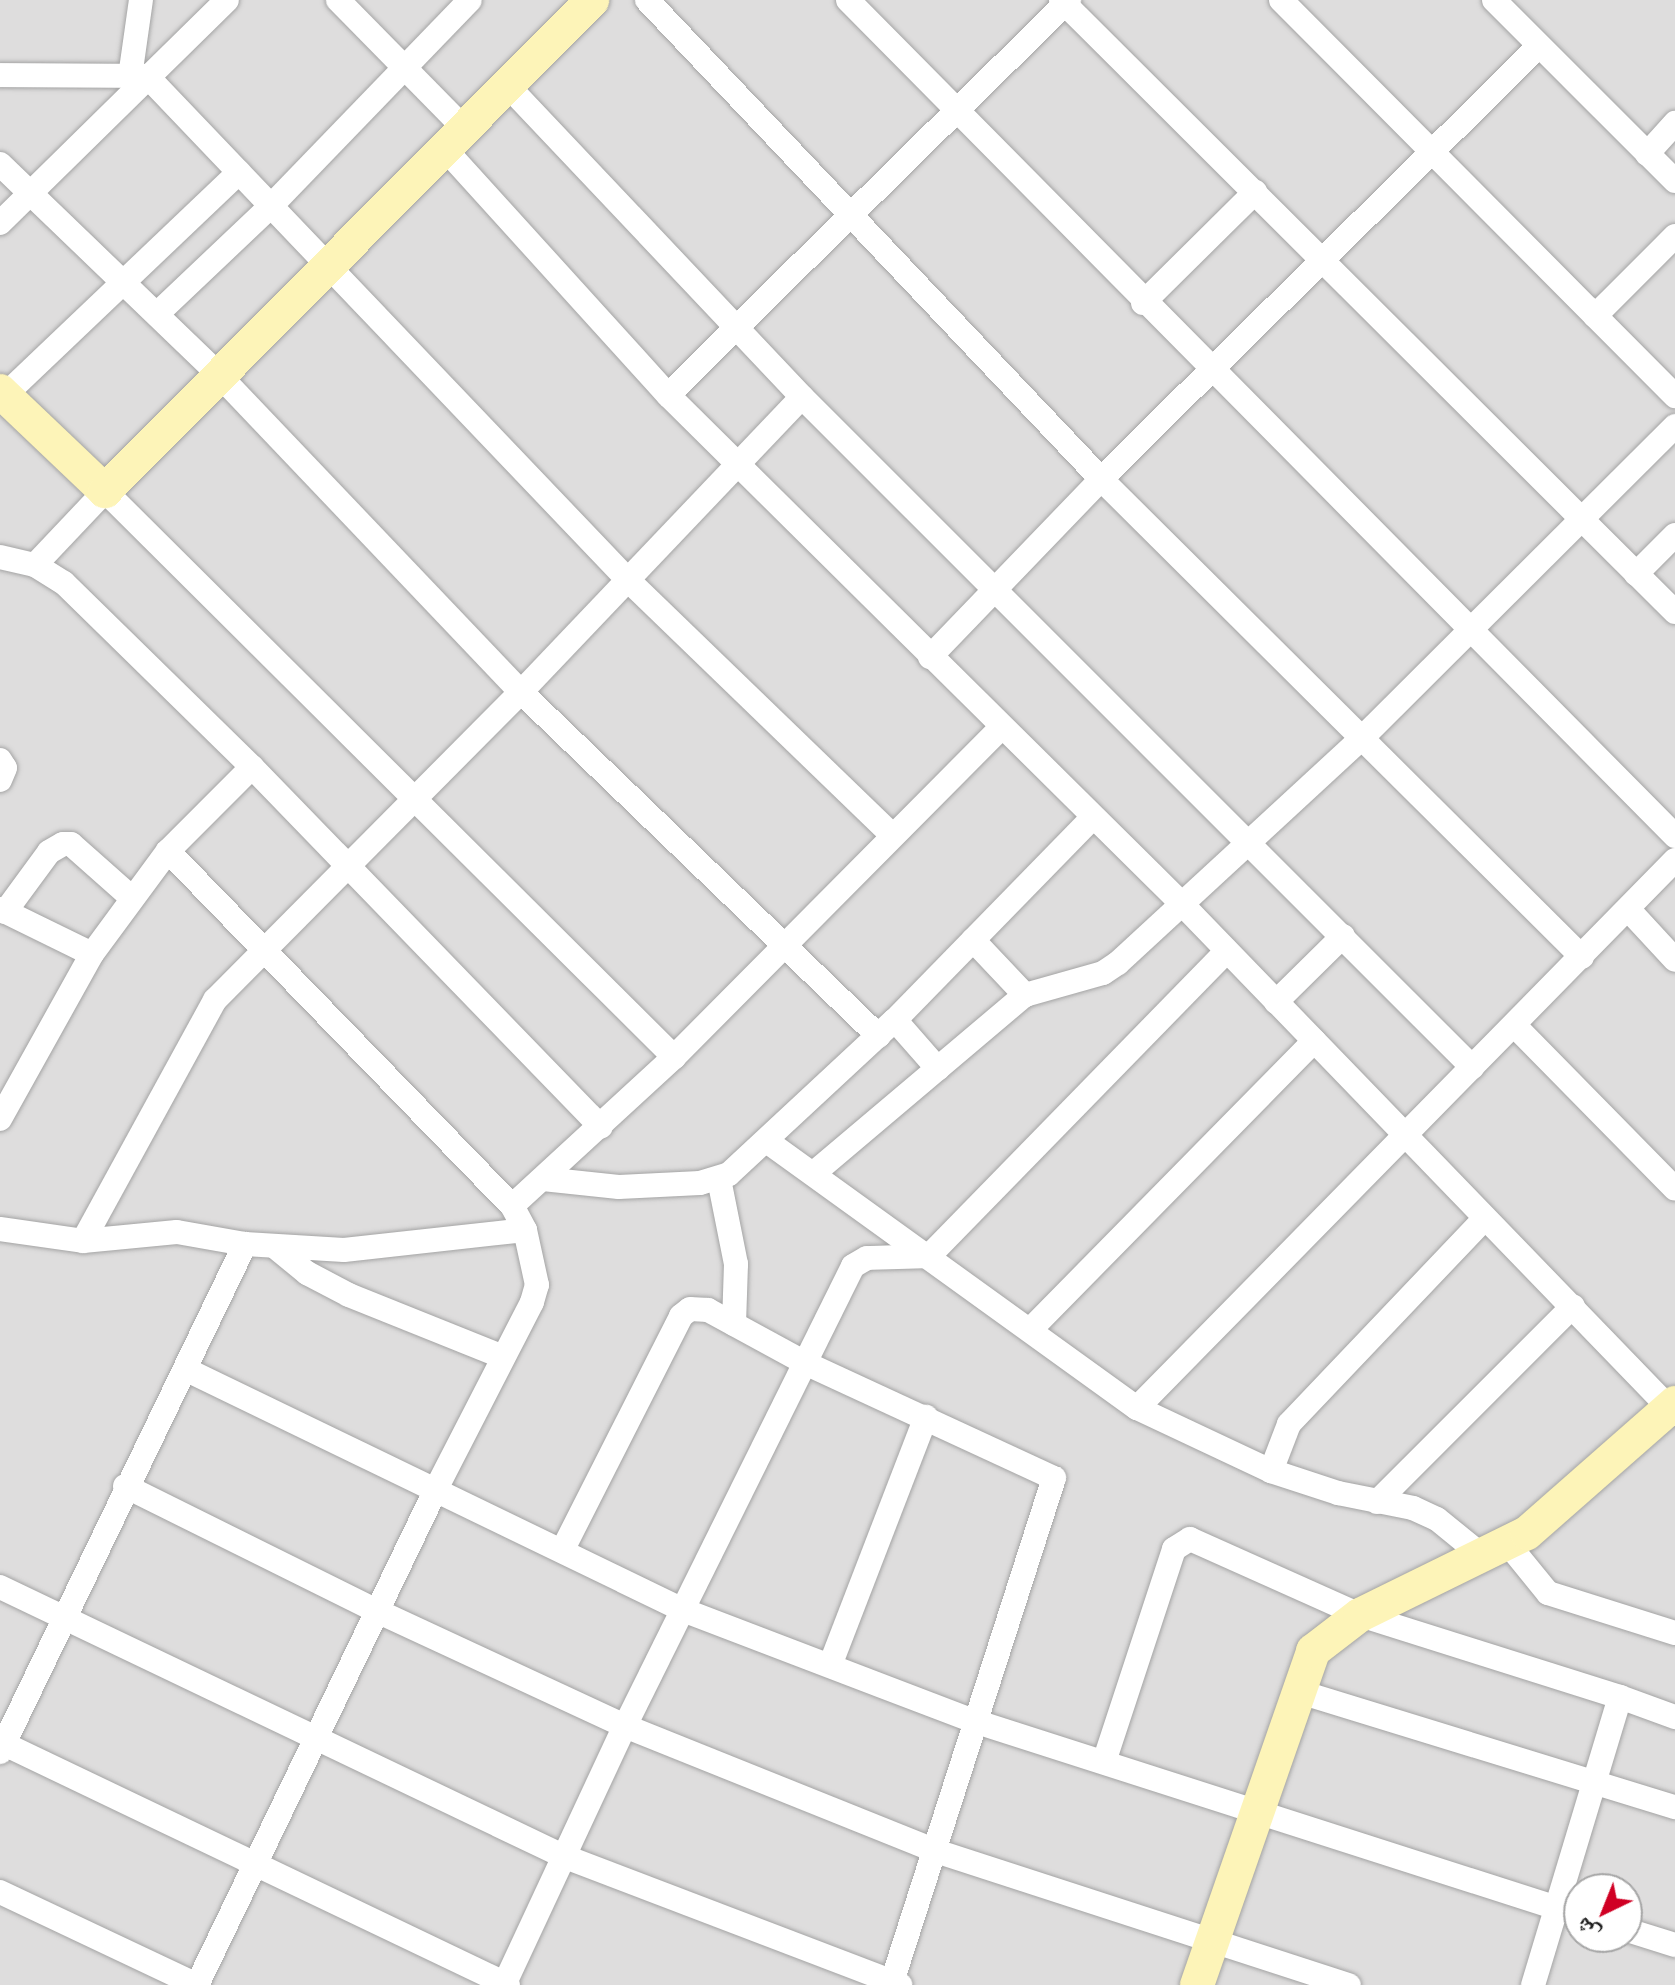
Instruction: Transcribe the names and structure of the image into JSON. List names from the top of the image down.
{
  "north": "bottom left"
}
